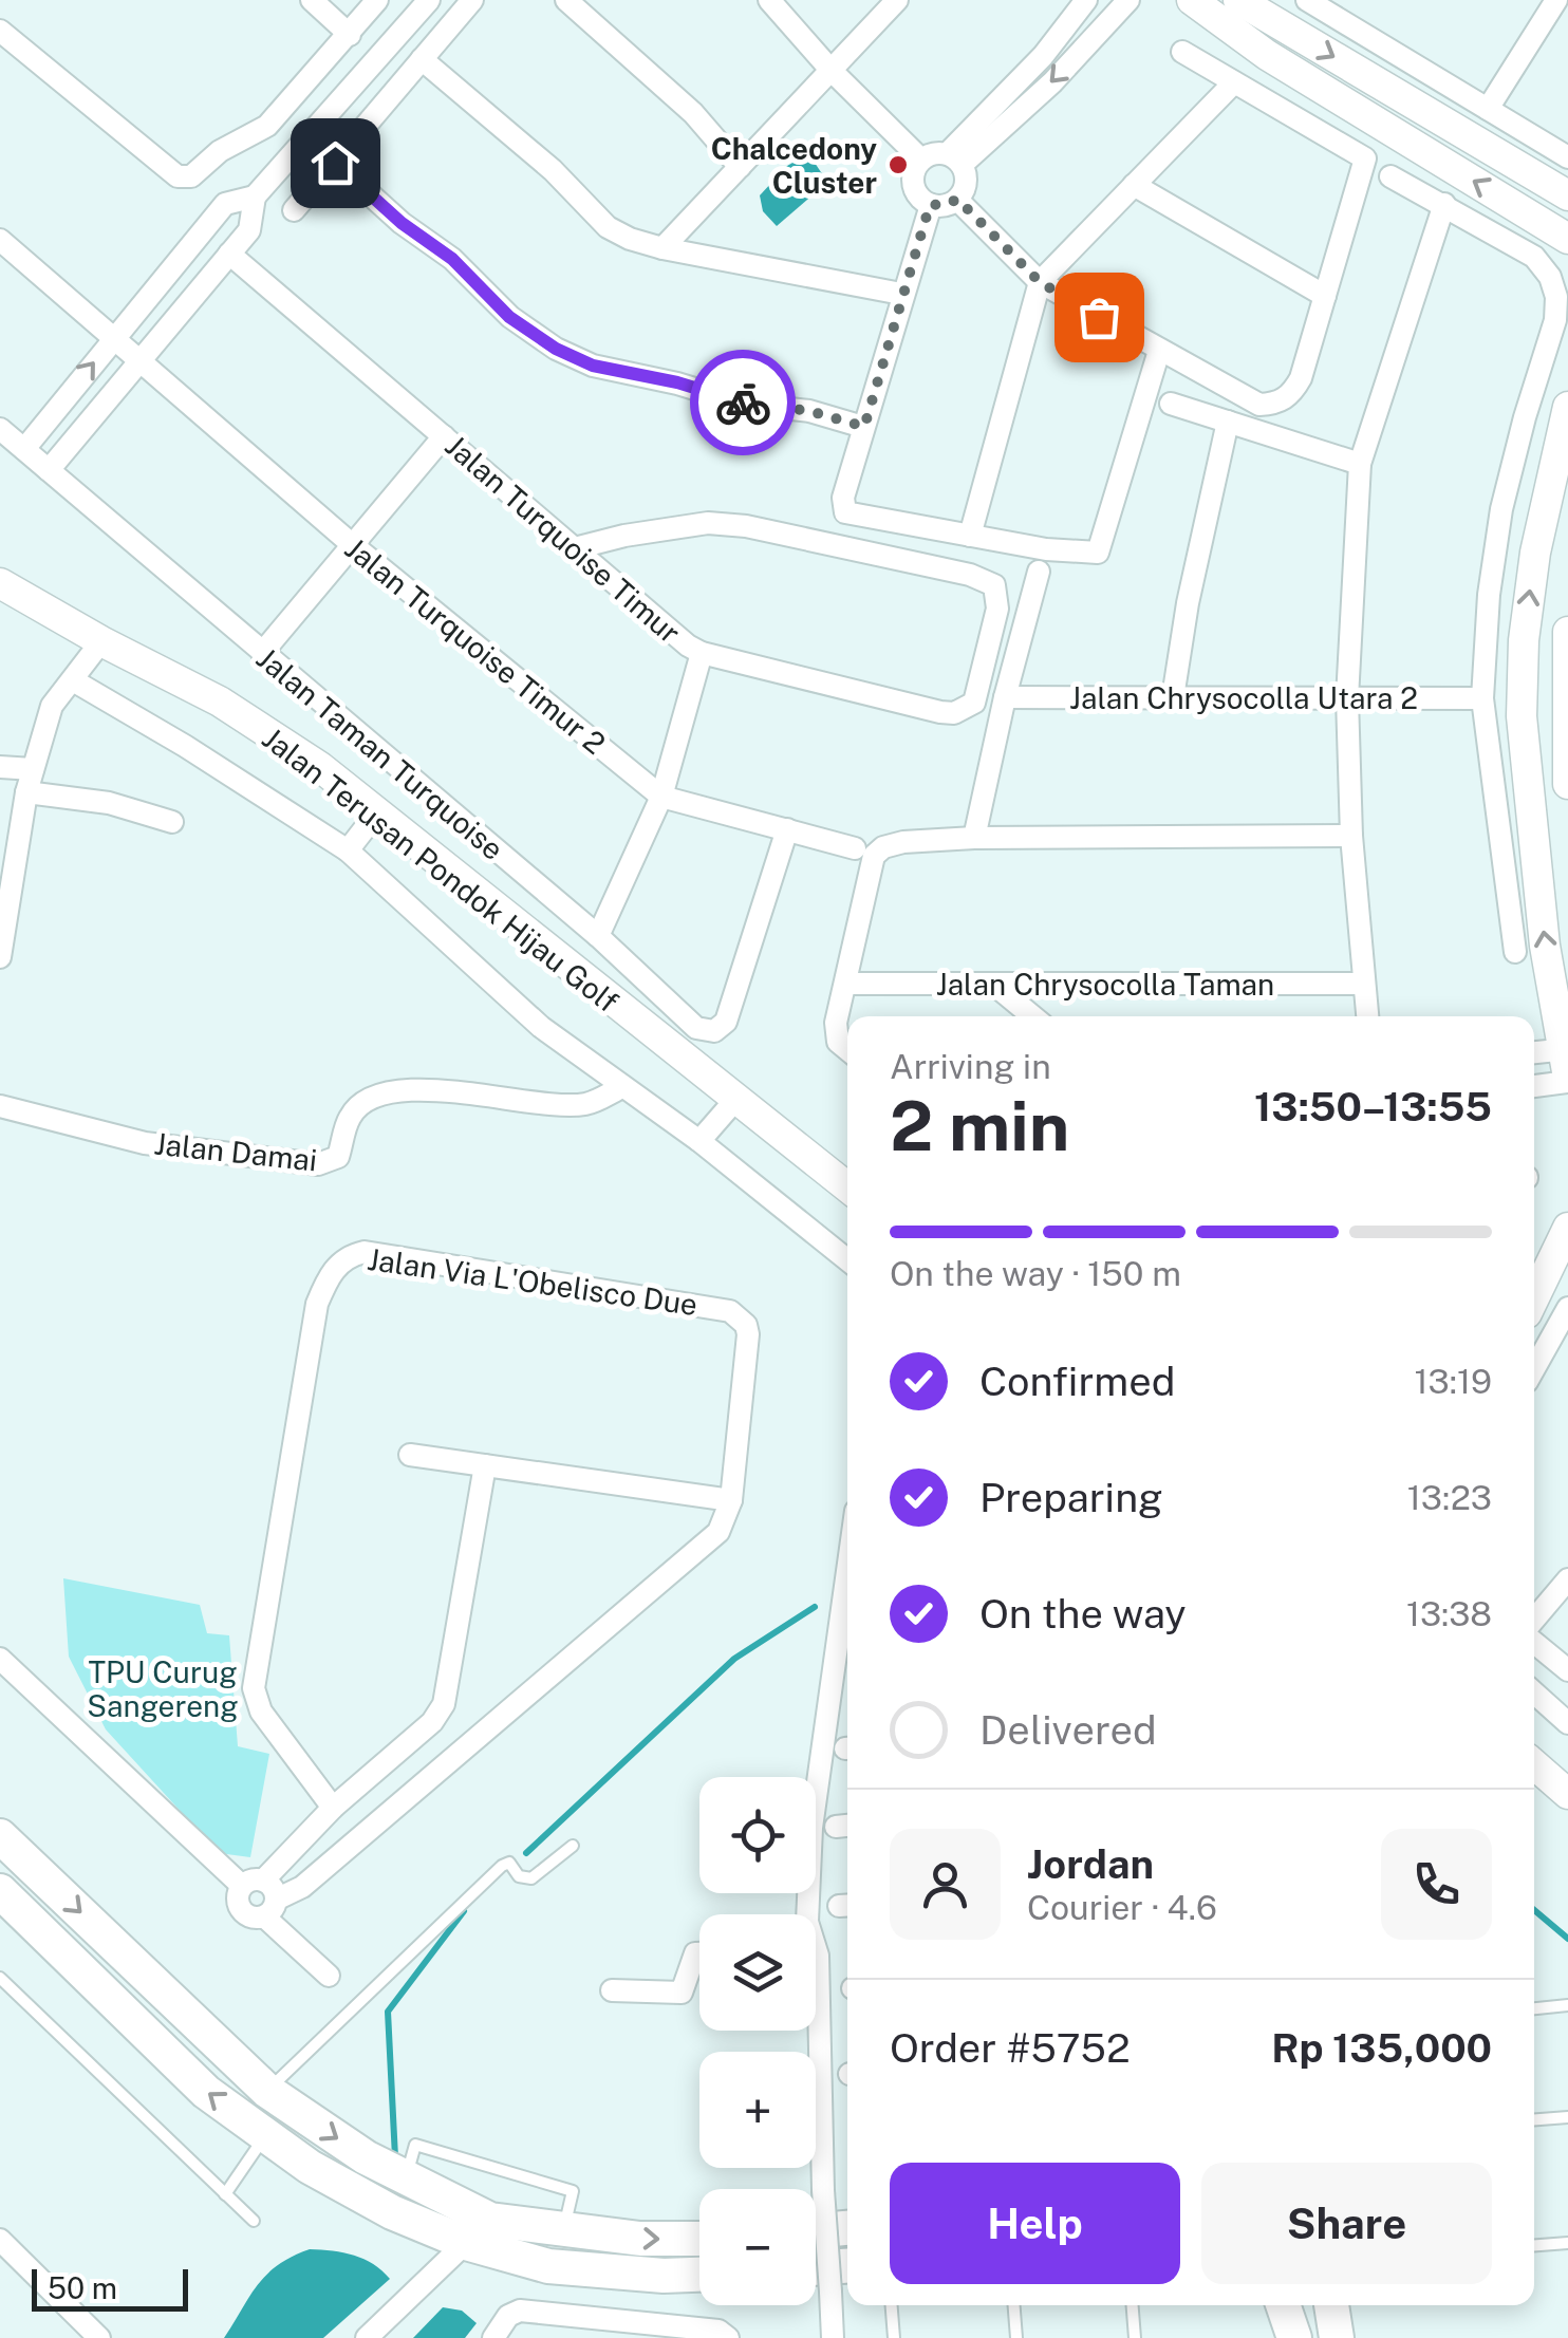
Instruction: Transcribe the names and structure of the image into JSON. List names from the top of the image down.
{
  "streets": {
    "street": [
      "Jalan Turquoise Timur",
      "Jalan Turquoise Timur 2",
      "Jalan Chrysocolla Utara 2",
      "Jalan Taman Turquoise",
      "Jalan Terusan Pondok Hijau Golf",
      "Jalan Chrysocolla Taman",
      "Jalan Damai",
      "Jalan Via L'Obelisco Due"
    ]
  },
  "crossings": [
    ["Jalan Turquoise Timur 2", "Jalan Taman Turquoise"]
  ],
  "parks": ["TPU Curug Sangereng"],
  "places": ["Chalcedony Cluster"],
  "scale_bar": "50 m",
  "page": {
    "heading": ["2 min", "Arriving in", "13:50–13:55"],
    "panel": [
      "Jordan",
      "Courier · 4.6",
      "Order #5752",
      "Rp 135,000"
    ],
    "bar": "On the way · 150 m",
    "list": [
      ["Confirmed", "13:19"],
      ["Preparing", "13:23"],
      ["On the way", "13:38"],
      "Delivered"
    ],
    "map_buttons": ["+", "−"],
    "buttons": ["Help", "Share"],
    "scale": "50 m"
  }
}
